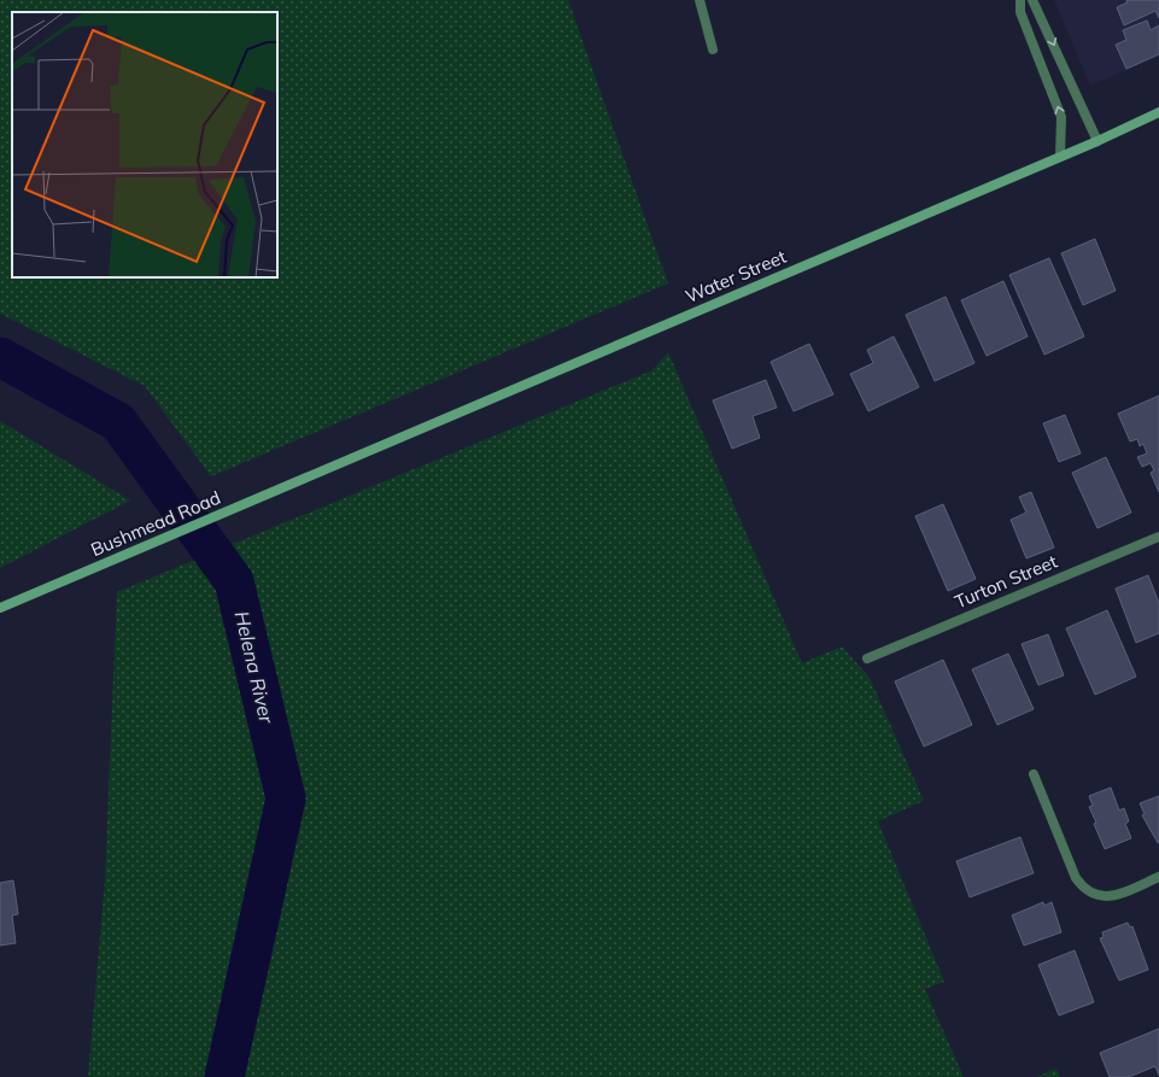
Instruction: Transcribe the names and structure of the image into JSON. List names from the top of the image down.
{
  "streets": {
    "main road": ["Water Street", "Bushmead Road"],
    "street": ["Turton Street"]
  },
  "crossings": [
    ["Water Street", "Bushmead Road"]
  ],
  "water": ["Helena River"]
}
